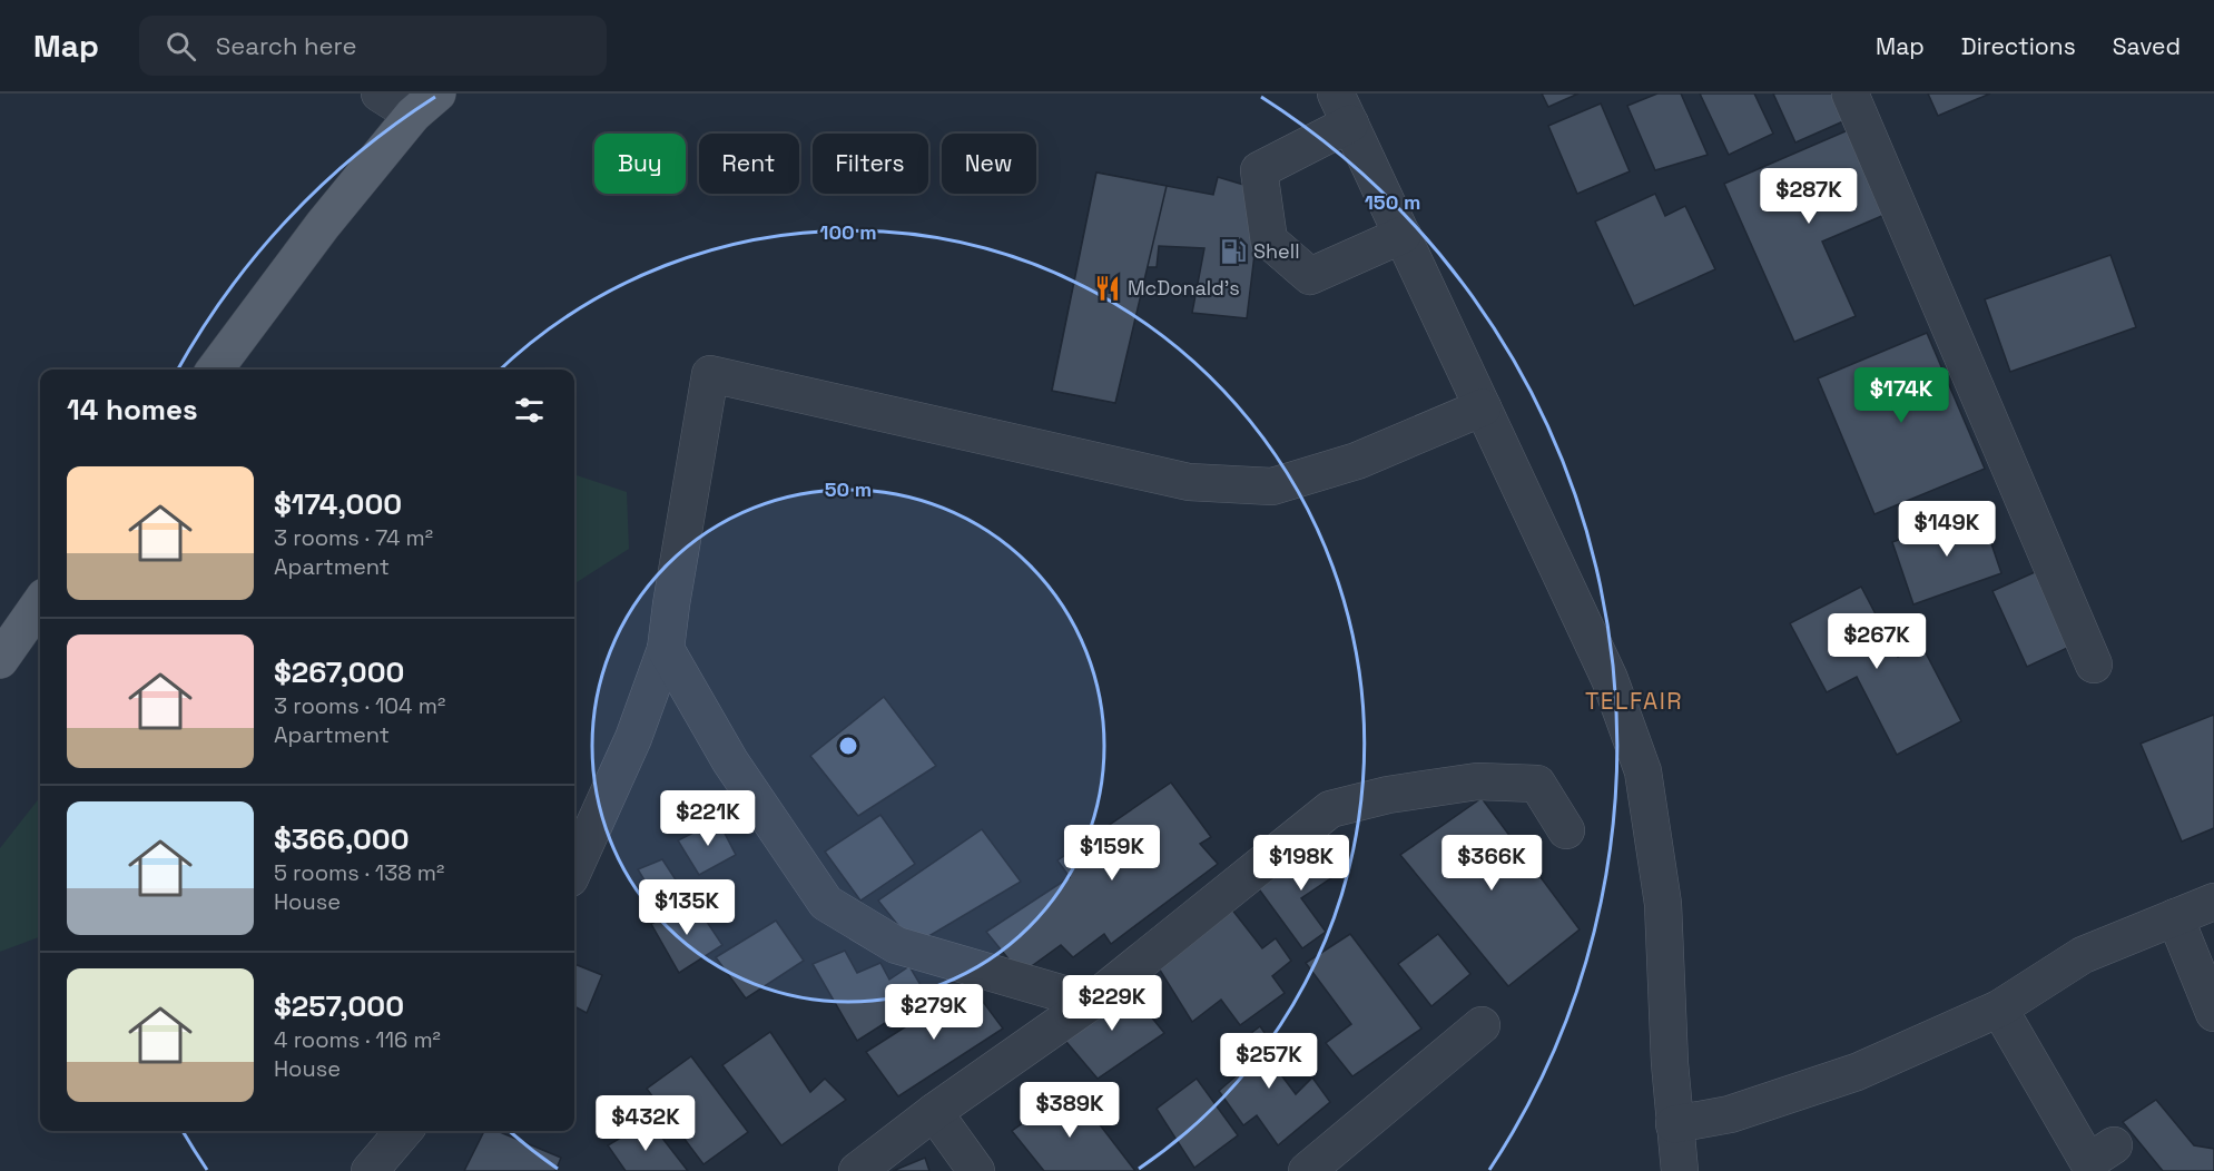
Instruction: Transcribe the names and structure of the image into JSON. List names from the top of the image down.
{
  "districts": ["TELFAIR"],
  "places": {
    "fuel station": ["Shell"],
    "restaurant": ["McDonald's"]
  },
  "page": {
    "header": "Map",
    "search": "Search here",
    "nav": ["Map", "Directions", "Saved"],
    "chip": [
      "Buy",
      "Rent",
      "Filters",
      "New"
    ],
    "price": [
      "$287K",
      "$174K",
      "$149K",
      "$267K",
      "$221K",
      "$159K",
      "$198K",
      "$366K",
      "$135K",
      "$229K",
      "$279K",
      "$257K",
      "$389K",
      "$432K"
    ],
    "heading": "14 homes",
    "list": [
      {
        "name": "$174,000",
        "note": "3 rooms · 74 m² · Apartment"
      },
      {
        "name": "$267,000",
        "note": "3 rooms · 104 m² · Apartment"
      },
      {
        "name": "$366,000",
        "note": "5 rooms · 138 m² · House"
      },
      {
        "name": "$257,000",
        "note": "4 rooms · 116 m² · House"
      }
    ]
  },
  "rings": ["150 m", "100 m", "50 m"]
}
